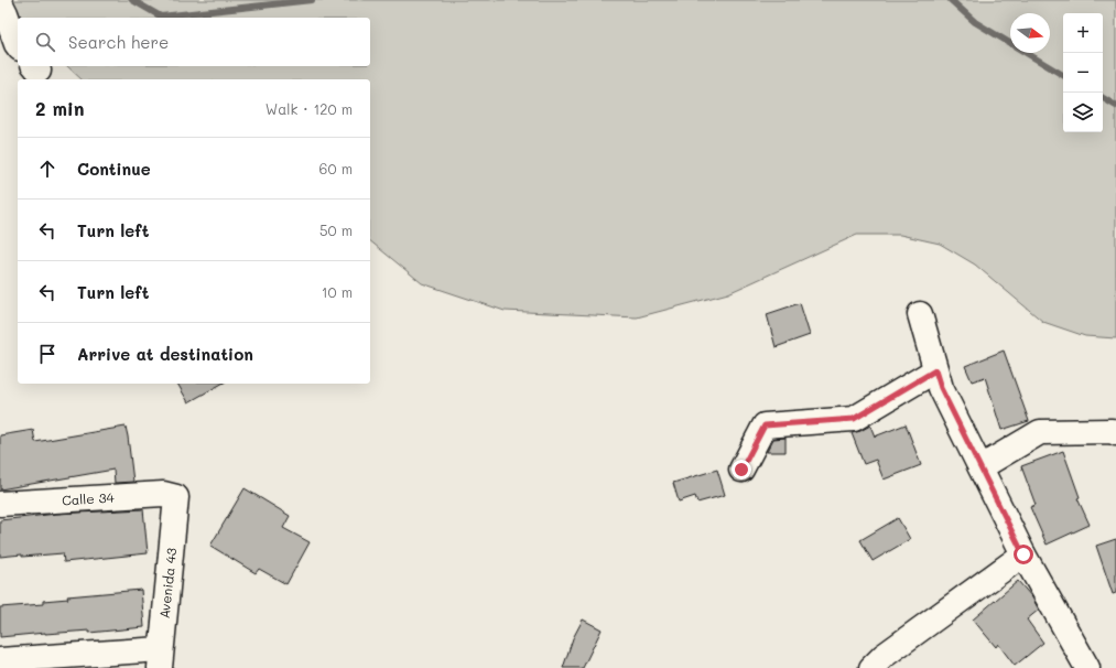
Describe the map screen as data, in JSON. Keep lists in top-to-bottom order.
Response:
{
  "streets": {
    "street": ["Calle 34", "Avenida 43"]
  },
  "crossings": [
    ["Calle 34", "Avenida 43"]
  ],
  "north": "right",
  "page": {
    "map_buttons": ["+", "−"],
    "search": "Search here",
    "heading": ["2 min", "Walk · 120 m"],
    "list": [
      ["Continue", "60 m"],
      ["Turn left", "50 m"],
      ["Turn left", "10 m"],
      "Arrive at destination"
    ]
  }
}
